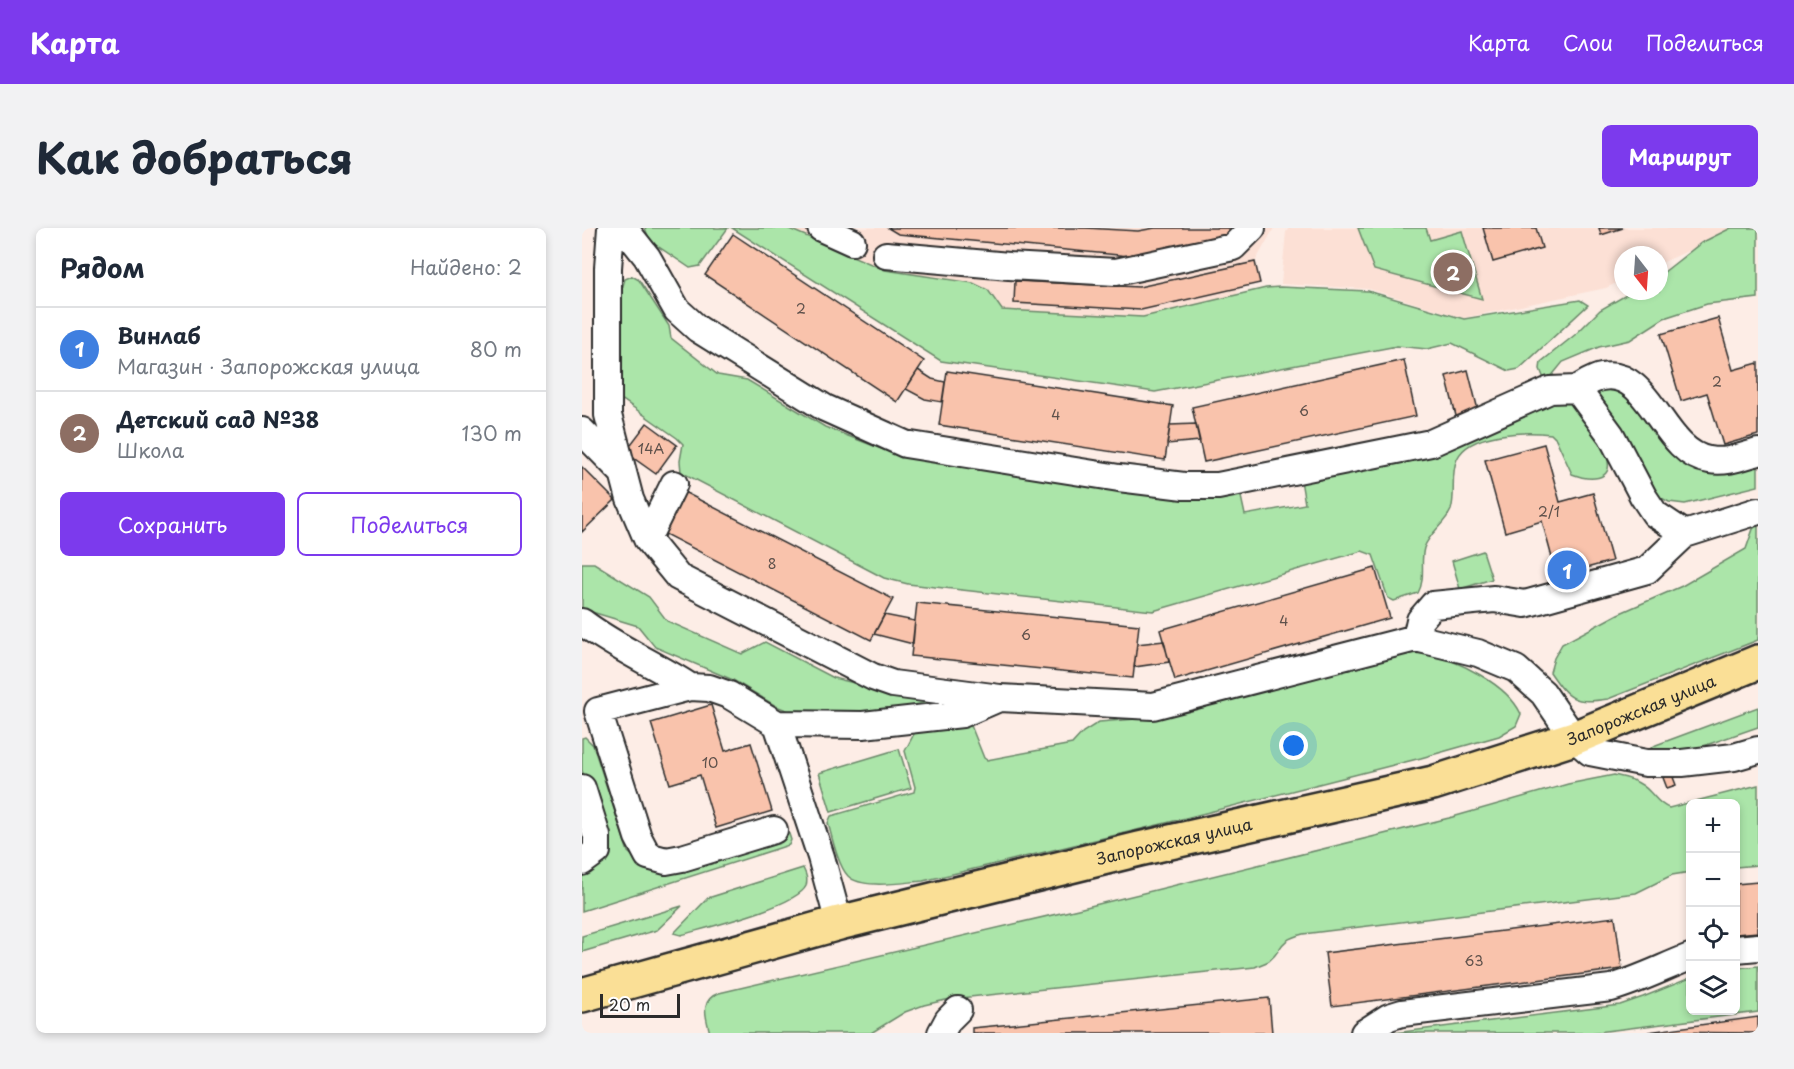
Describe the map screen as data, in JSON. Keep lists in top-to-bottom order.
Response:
{
  "streets": {
    "main road": ["Запорожская улица"]
  },
  "house_numbers": [
    "2",
    "2",
    "6",
    "4",
    "14А",
    "2/1",
    "8",
    "4",
    "6",
    "10",
    "63"
  ],
  "scale_bar": "20 m",
  "north": "bottom",
  "page": {
    "header": "Карта",
    "nav": ["Карта", "Слои", "Поделиться"],
    "title": "Как добраться",
    "buttons": [
      "Маршрут",
      ["Сохранить", "Поделиться"]
    ],
    "heading": ["Рядом", "Найдено: 2"],
    "pins": ["2", "1"],
    "list": [
      {
        "mark": "1",
        "name": "Винлаб",
        "note": "Магазин · Запорожская улица",
        "value": "80 m"
      },
      {
        "mark": "2",
        "name": "Детский сад №38",
        "note": "Школа",
        "value": "130 m"
      }
    ],
    "map_buttons": ["+", "−"],
    "scale": "20 m"
  }
}
